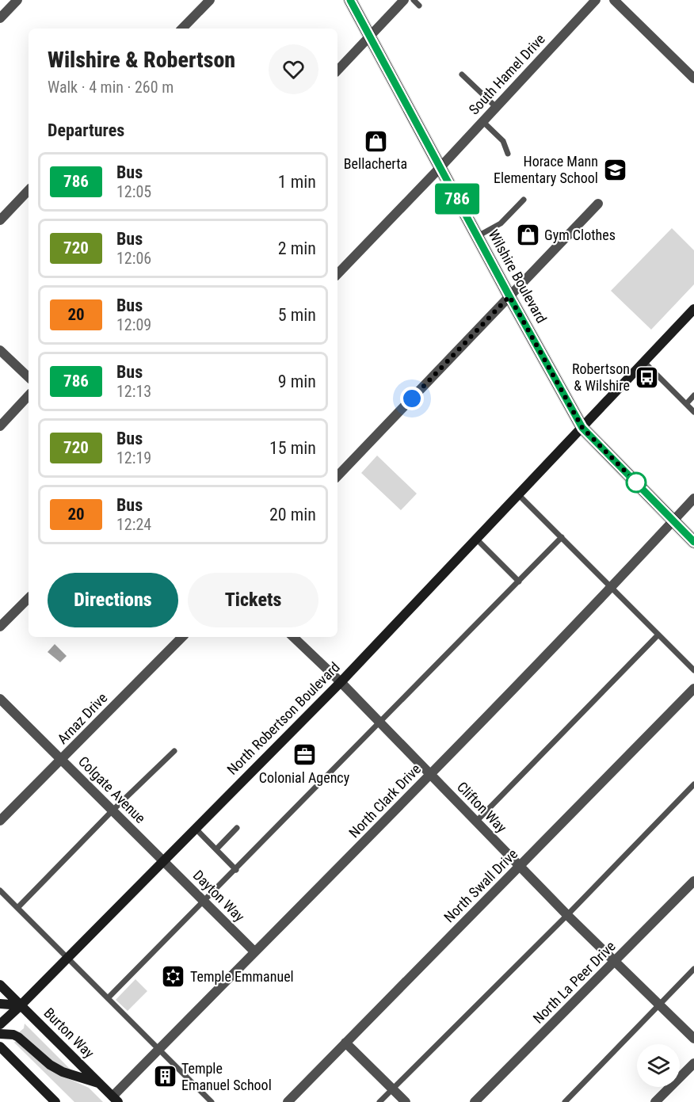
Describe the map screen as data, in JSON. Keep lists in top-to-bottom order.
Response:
{
  "streets": {
    "main road": ["Wilshire Boulevard", "North Robertson Boulevard", "Burton Way"],
    "street": [
      "South Hamel Drive",
      "Arnaz Drive",
      "Colgate Avenue",
      "North Clark Drive",
      "Clifton Way",
      "North Swall Drive",
      "Dayton Way",
      "North La Peer Drive"
    ]
  },
  "crossings": [
    ["South Hamel Drive", "Wilshire Boulevard"],
    ["Wilshire Boulevard", "North Robertson Boulevard"],
    ["Wilshire Boulevard", "North Clark Drive"],
    ["Arnaz Drive", "Colgate Avenue"],
    ["North Robertson Boulevard", "Colgate Avenue"],
    ["North Robertson Boulevard", "Clifton Way"],
    ["North Robertson Boulevard", "Dayton Way"],
    ["North Robertson Boulevard", "Burton Way"],
    ["Colgate Avenue", "Dayton Way"],
    ["North Clark Drive", "Clifton Way"],
    ["North Clark Drive", "Dayton Way"],
    ["North Clark Drive", "Burton Way"],
    ["Clifton Way", "North Swall Drive"],
    ["Clifton Way", "North La Peer Drive"]
  ],
  "places": {
    "shop": ["Bellacherta", "Gym Clothes"],
    "school or university": ["Horace Mann Elementary School"],
    "bus stop": ["Robertson & Wilshire"],
    "office": ["Colonial Agency"],
    "synagogue": ["Temple Emmanuel"],
    "building": ["Temple Emanuel School"]
  },
  "lines": ["bus line 786"],
  "page": {
    "on_map": "786",
    "heading": [
      ["Wilshire & Robertson", "Walk · 4 min · 260 m"],
      "Departures"
    ],
    "list": [
      {
        "mark": "786",
        "name": "Bus",
        "note": "12:05",
        "value": "1 min"
      },
      {
        "mark": "720",
        "name": "Bus",
        "note": "12:06",
        "value": "2 min"
      },
      {
        "mark": "20",
        "name": "Bus",
        "note": "12:09",
        "value": "5 min"
      },
      {
        "mark": "786",
        "name": "Bus",
        "note": "12:13",
        "value": "9 min"
      },
      {
        "mark": "720",
        "name": "Bus",
        "note": "12:19",
        "value": "15 min"
      },
      {
        "mark": "20",
        "name": "Bus",
        "note": "12:24",
        "value": "20 min"
      }
    ],
    "buttons": ["Directions", "Tickets"]
  }
}
